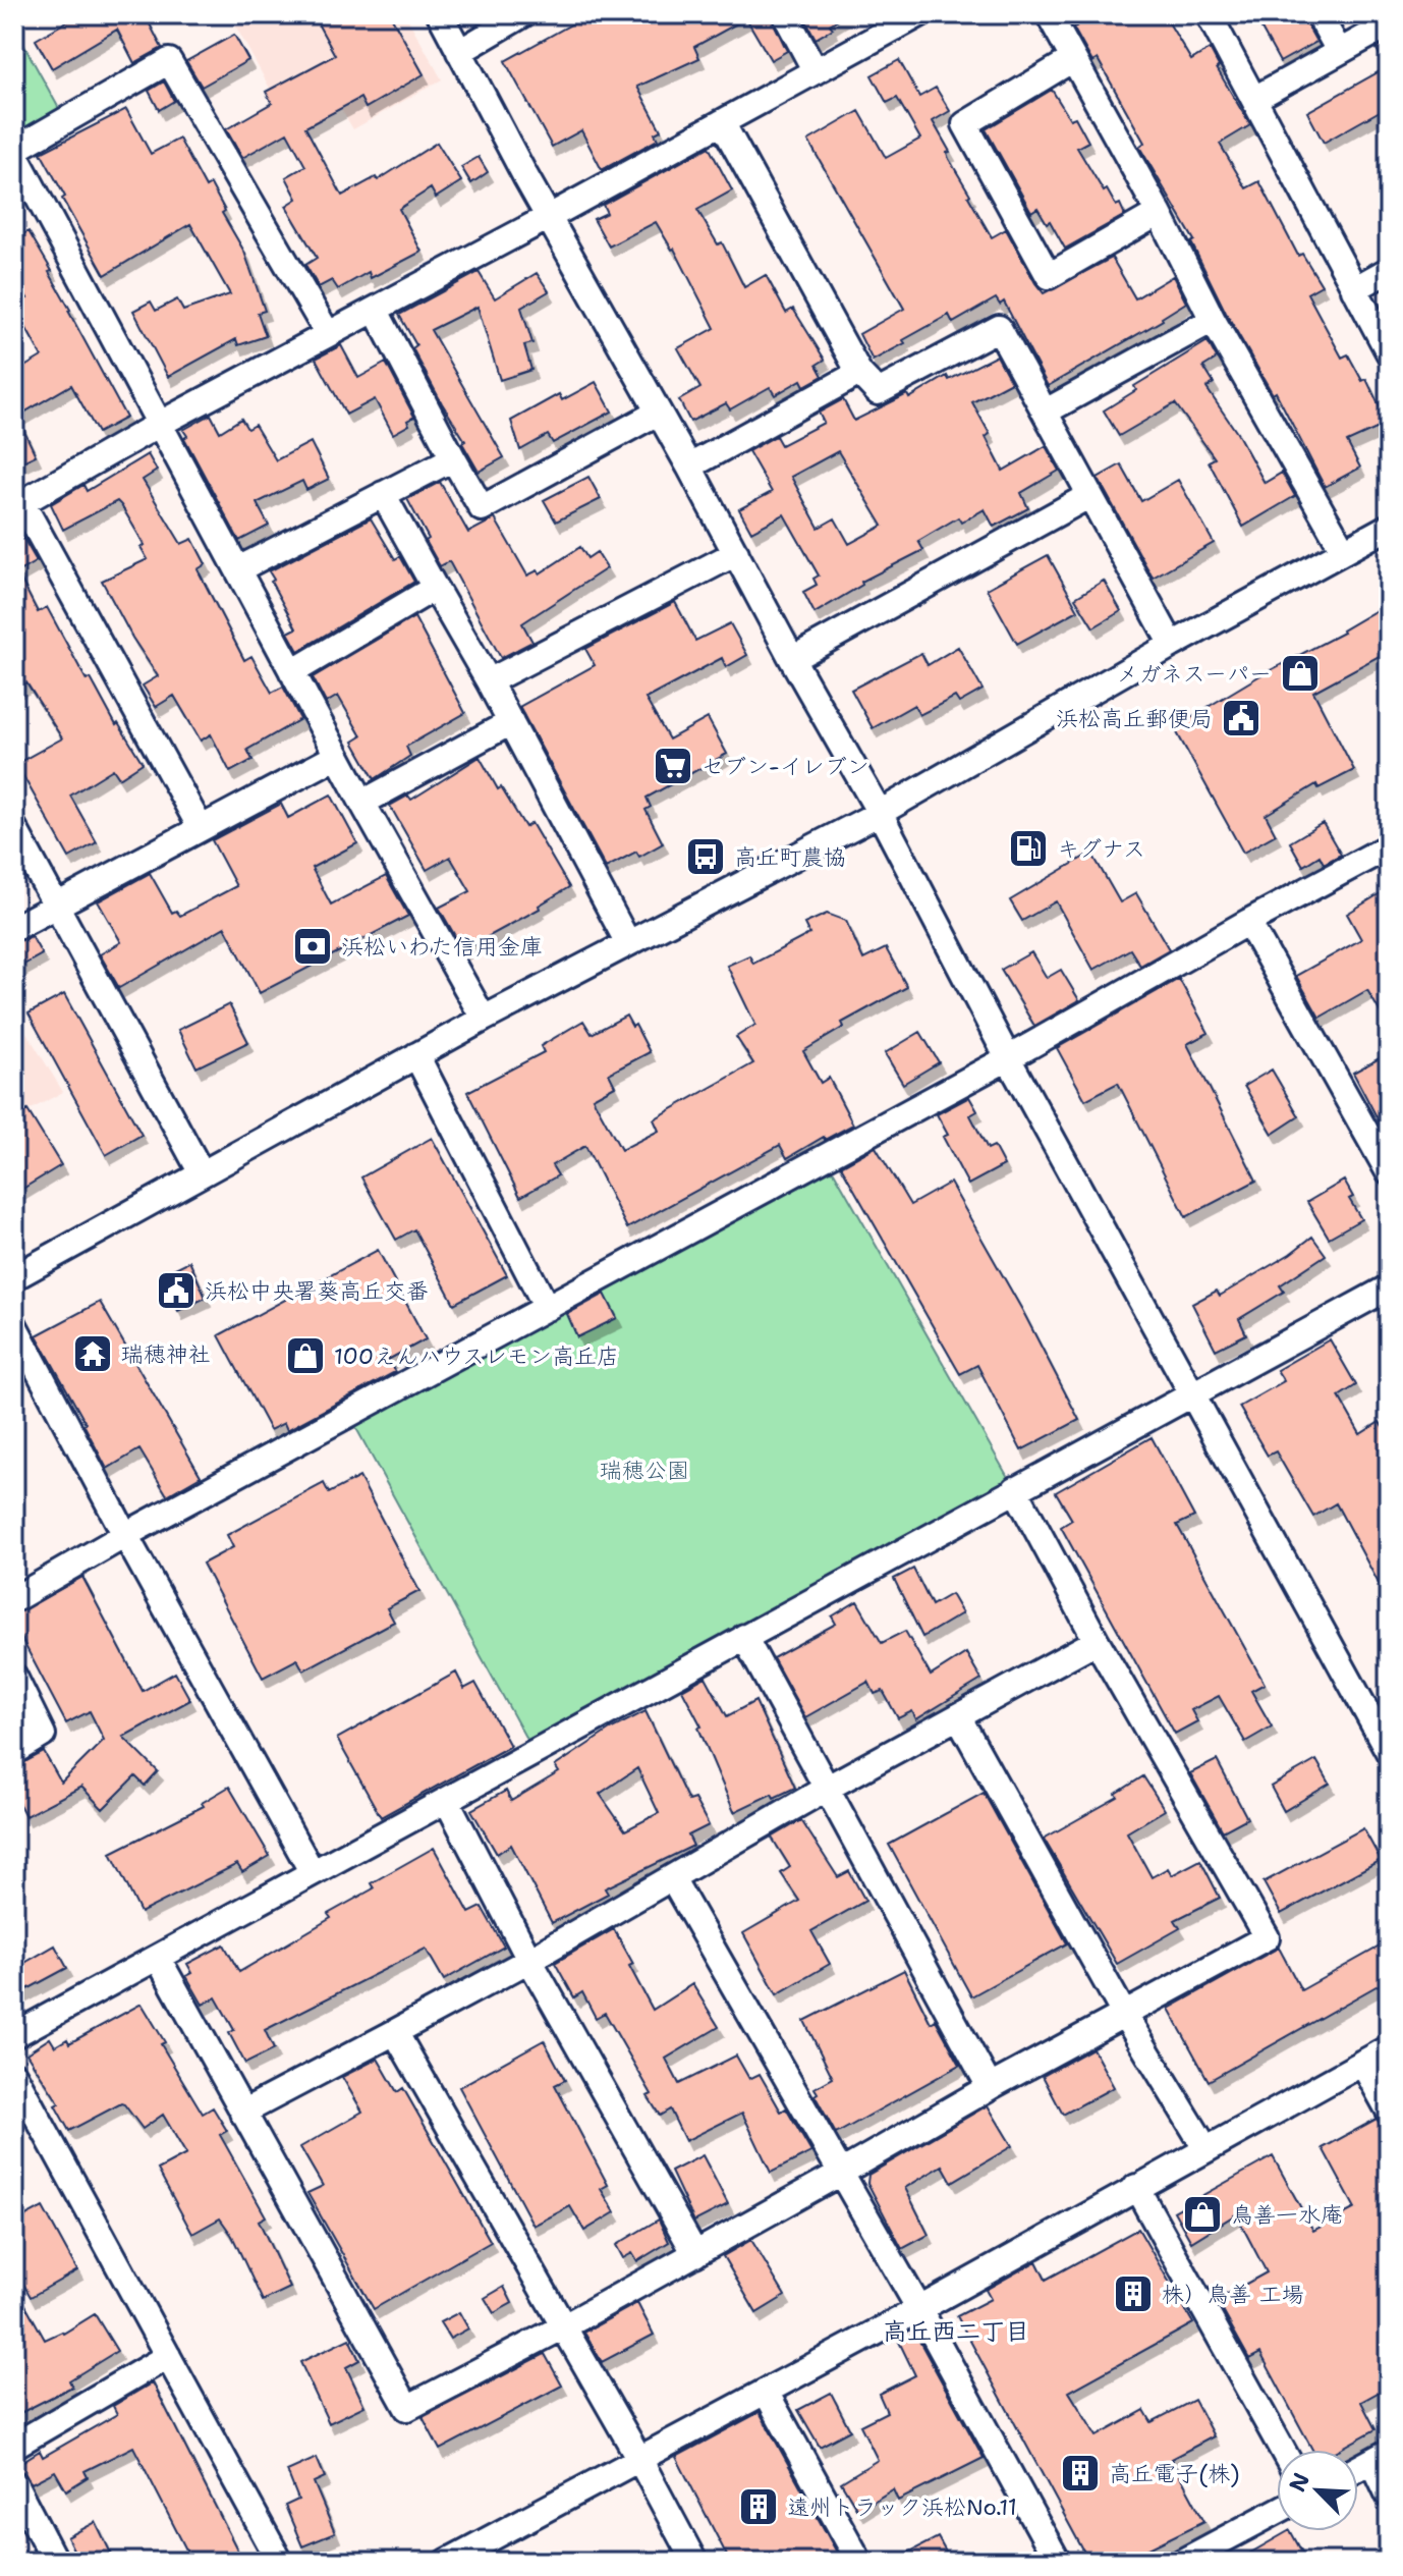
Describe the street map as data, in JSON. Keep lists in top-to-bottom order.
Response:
{
  "districts": ["高丘西二丁目"],
  "parks": ["瑞穂公園"],
  "places": {
    "shop": ["メガネスーパー", "100えんハウスレモン高丘店", "鳥善一水庵"],
    "public building": ["浜松高丘郵便局", "浜松中央署葵高丘交番"],
    "supermarket": ["セブン-イレブン"],
    "fuel station": ["キグナス"],
    "bus stop": ["高丘町農協"],
    "bank": ["浜松いわた信用金庫"],
    "temple": ["瑞穂神社"],
    "building": ["株）鳥善 工場", "高丘電子(株)", "遠州トラック浜松No.11"]
  },
  "north": "top left"
}
